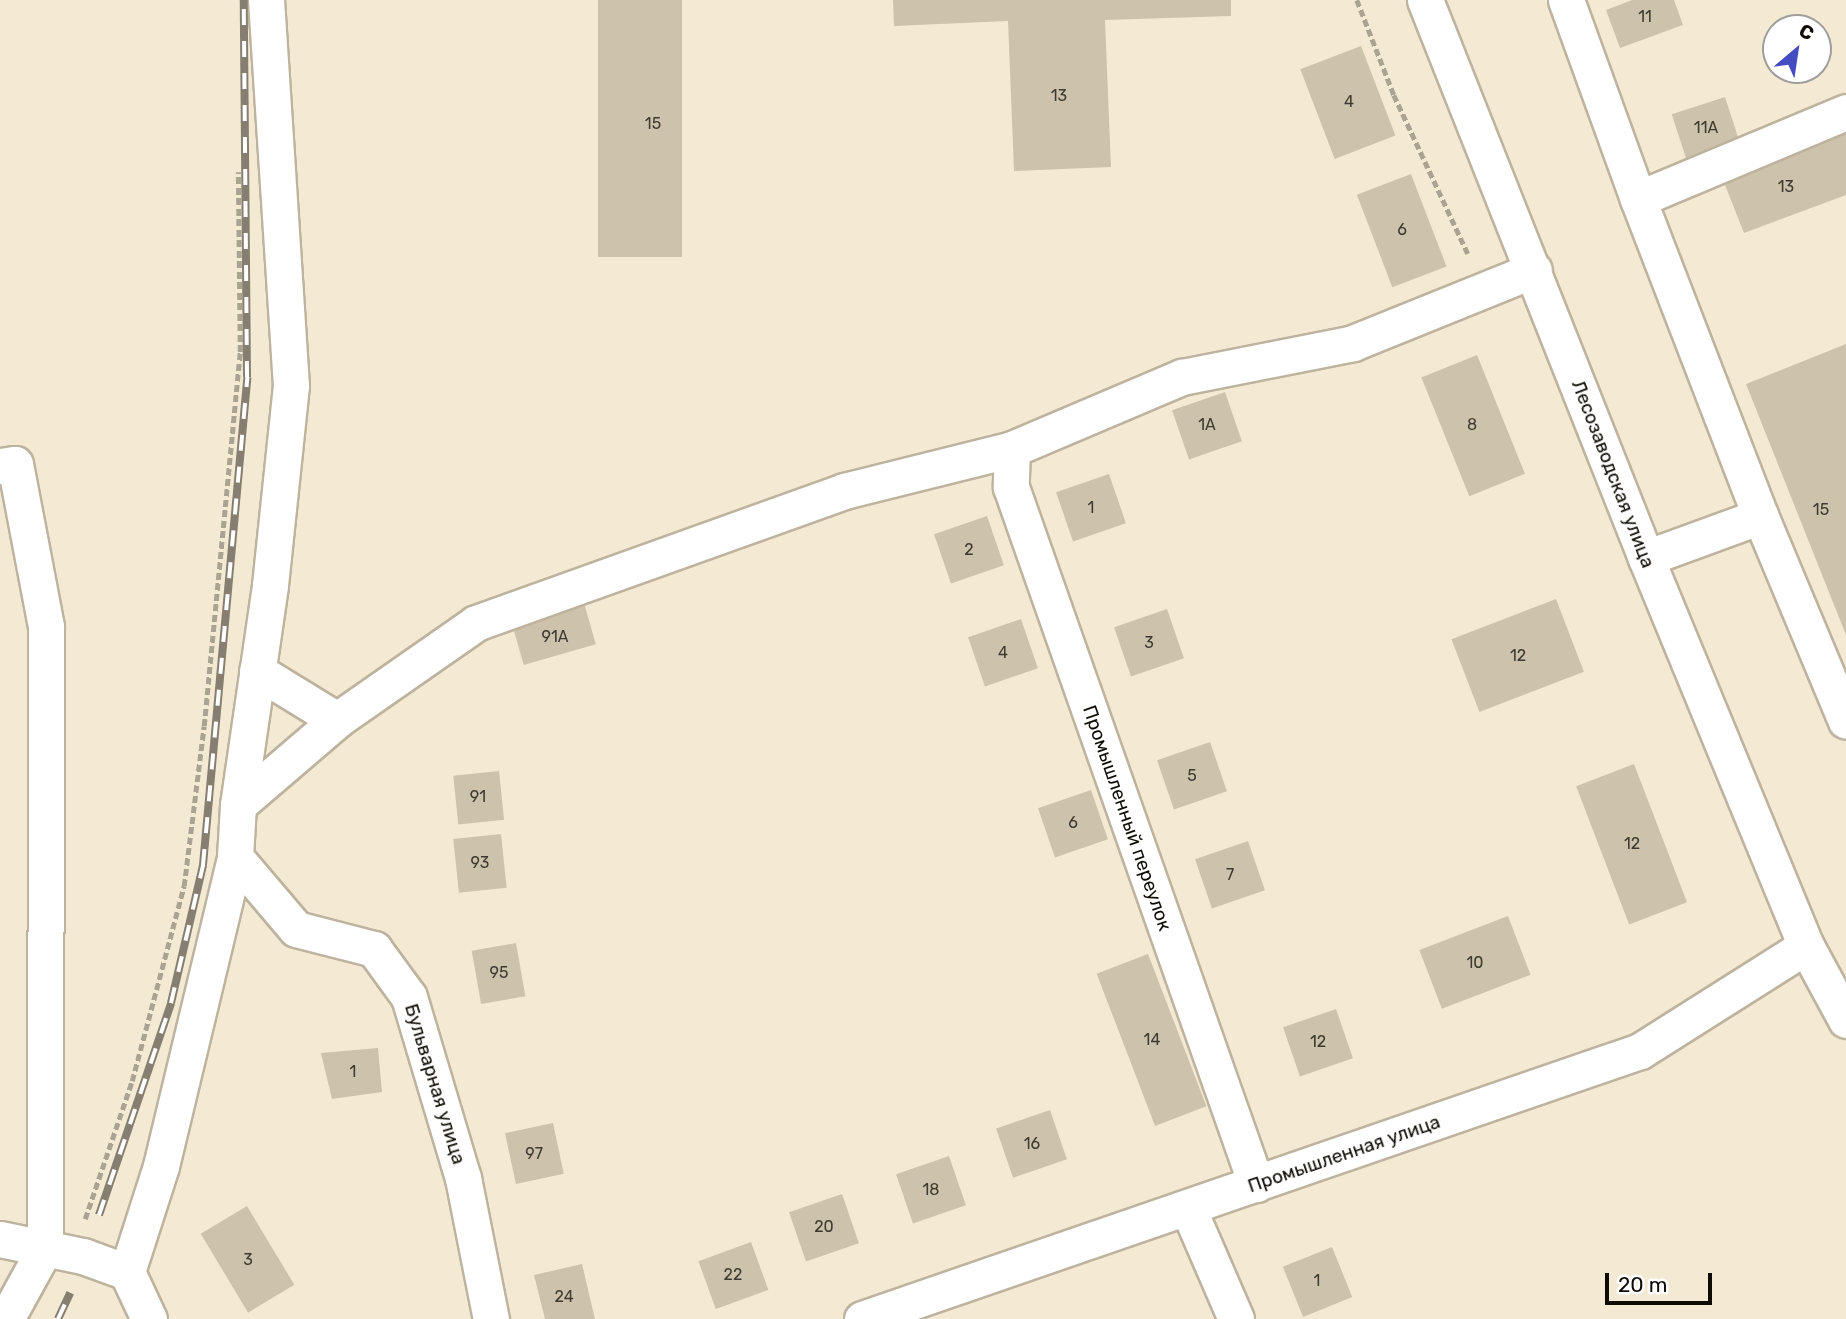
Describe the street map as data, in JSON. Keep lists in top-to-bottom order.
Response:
{
  "streets": {
    "street": [
      "Лесозаводская улица",
      "Промышленный переулок",
      "Бульварная улица",
      "Промышленная улица"
    ]
  },
  "crossings": [
    ["Лесозаводская улица", "Промышленная улица"],
    ["Промышленный переулок", "Промышленная улица"]
  ],
  "house_numbers": [
    "11",
    "13",
    "4",
    "15",
    "11А",
    "13",
    "6",
    "1А",
    "8",
    "1",
    "15",
    "2",
    "91А",
    "3",
    "4",
    "12",
    "5",
    "91",
    "6",
    "12",
    "93",
    "7",
    "10",
    "95",
    "14",
    "12",
    "1",
    "16",
    "97",
    "18",
    "20",
    "3",
    "22",
    "1",
    "24"
  ],
  "scale_bar": "20 m",
  "north": "top right"
}
